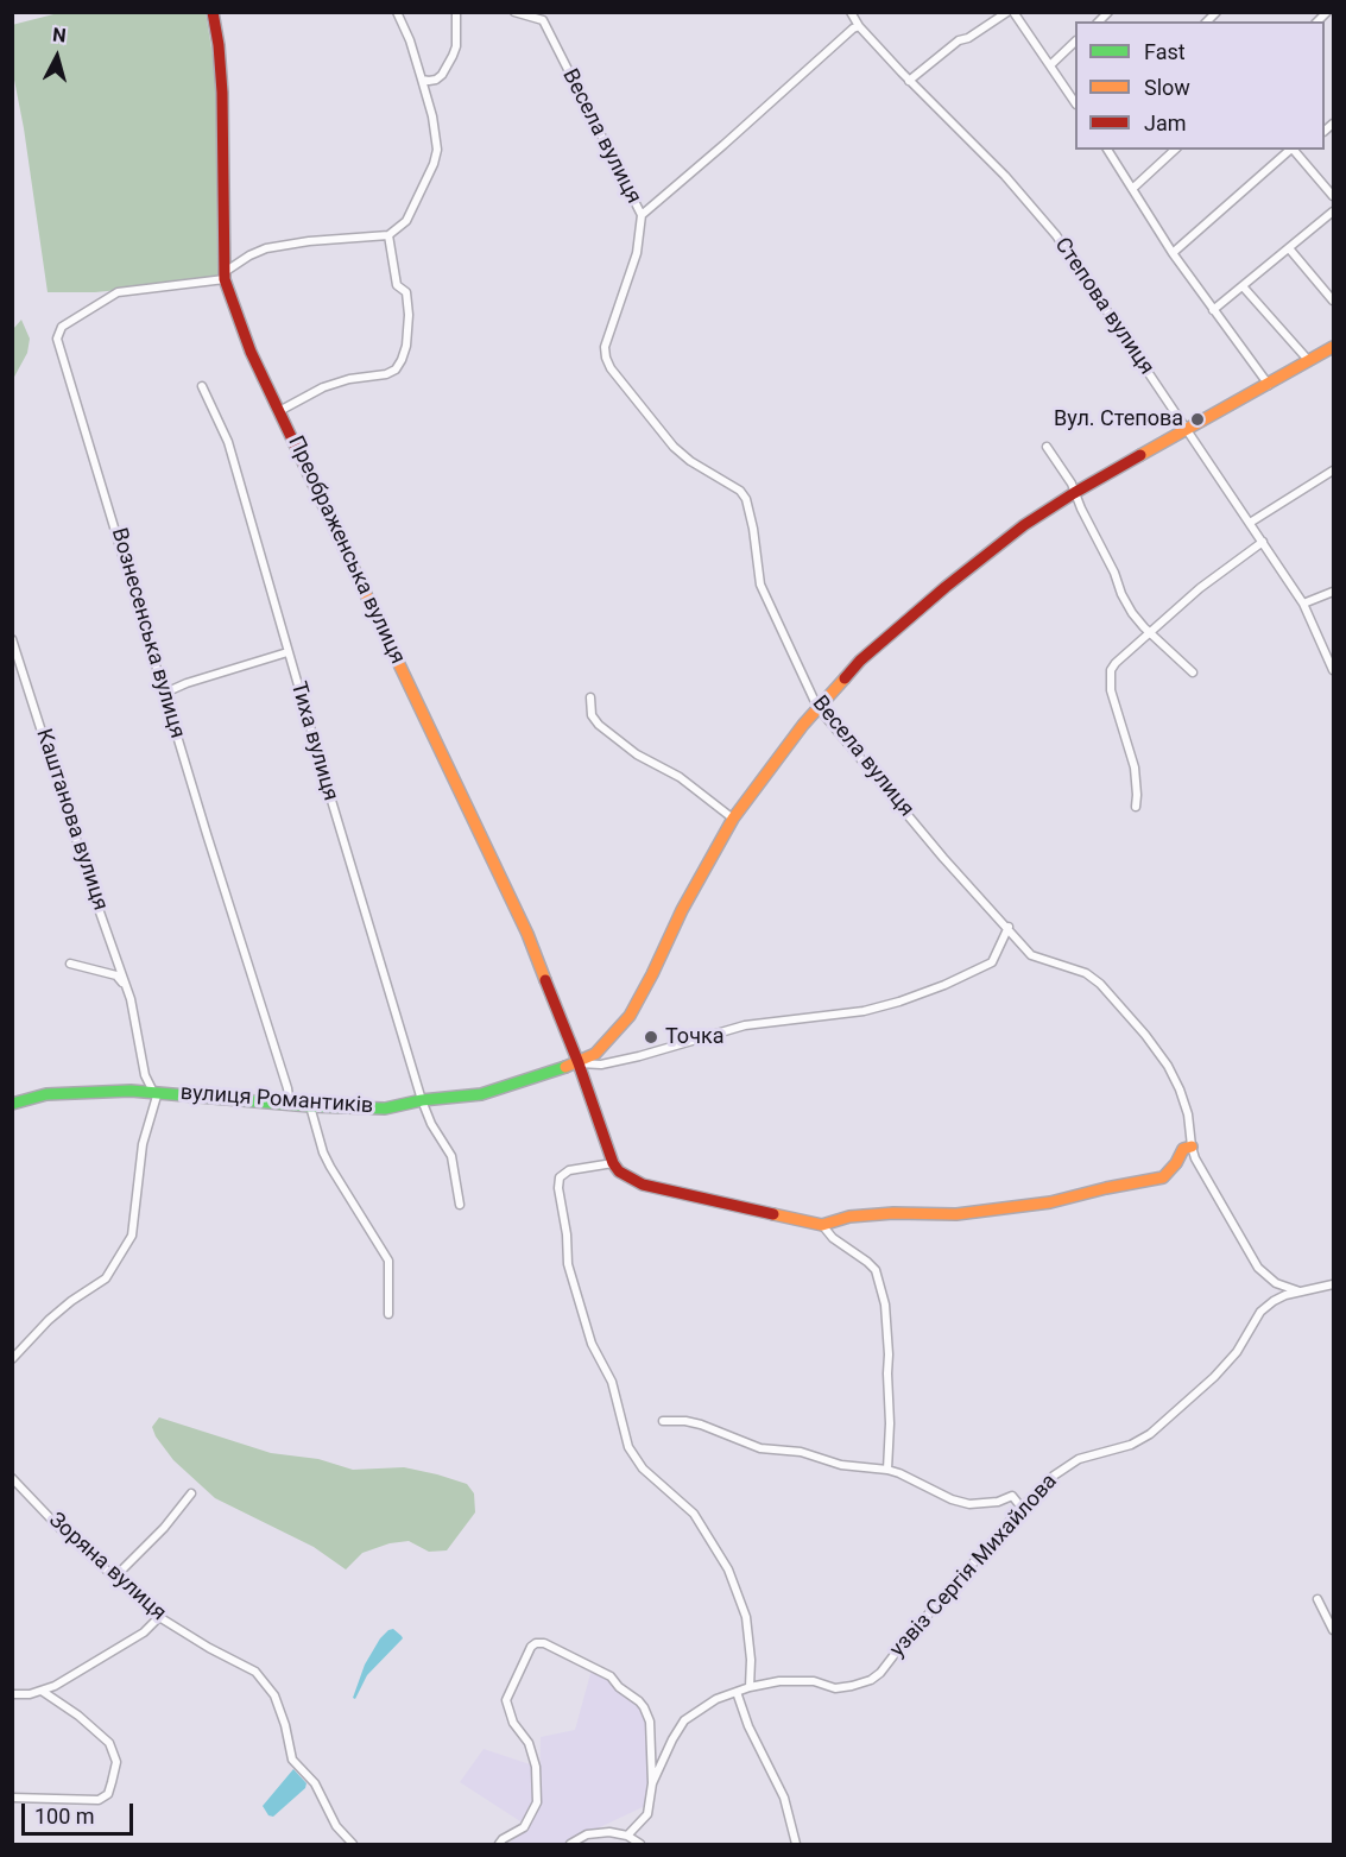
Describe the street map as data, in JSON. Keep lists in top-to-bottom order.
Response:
{
  "streets": {
    "street": [
      "Весела вулиця",
      "Степова вулиця",
      "Преображенська вулиця",
      "Вознесенська вулиця",
      "Тиха вулиця",
      "Каштанова вулиця",
      "вулиця Романтиків",
      "узвіз Сергія Михайлова",
      "Зоряна вулиця"
    ]
  },
  "crossings": [
    ["Весела вулиця", "узвіз Сергія Михайлова"],
    ["Преображенська вулиця", "Вознесенська вулиця"],
    ["Преображенська вулиця", "вулиця Романтиків"],
    ["Вознесенська вулиця", "вулиця Романтиків"],
    ["Тиха вулиця", "вулиця Романтиків"],
    ["Каштанова вулиця", "вулиця Романтиків"]
  ],
  "places": ["Вул. Степова", "Точка"],
  "legend": ["Fast", "Slow", "Jam"],
  "scale_bar": "100 m",
  "north": "top"
}
